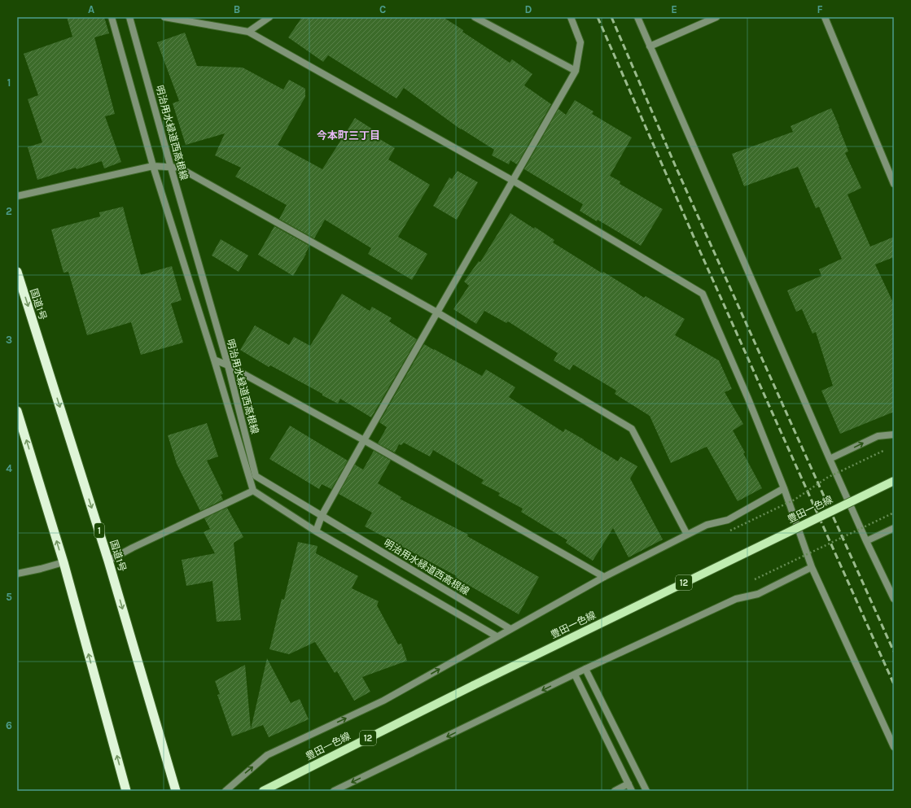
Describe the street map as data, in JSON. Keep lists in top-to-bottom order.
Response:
{
  "streets": {
    "highway": ["国道1号", "1"],
    "main road": ["豊田一色線", "12"],
    "street": ["明治用水緑道西高根線"]
  },
  "districts": ["今本町三丁目"],
  "grid": {
    "columns": [
      "A",
      "B",
      "C",
      "D",
      "E",
      "F"
    ],
    "rows": [
      "1",
      "2",
      "3",
      "4",
      "5",
      "6"
    ]
  }
}
